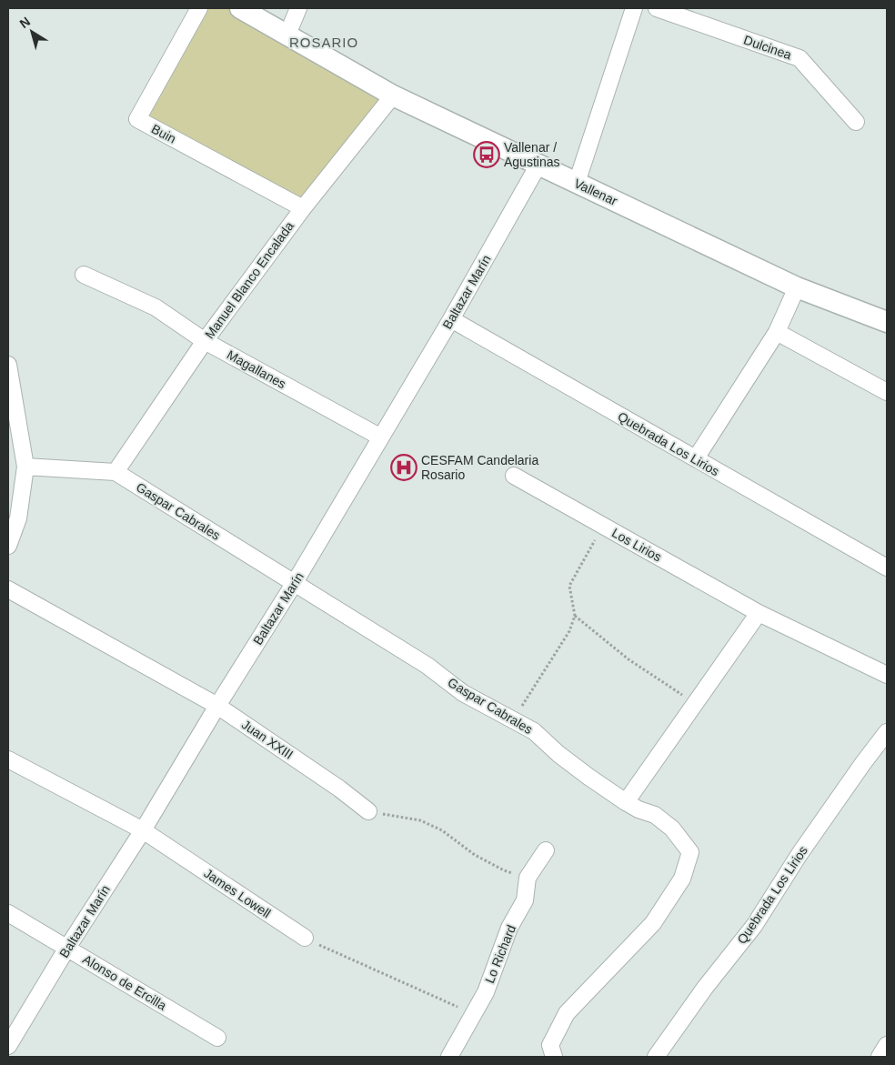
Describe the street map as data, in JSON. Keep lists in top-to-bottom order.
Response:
{
  "streets": {
    "street": [
      "Dulcinea",
      "Buin",
      "Vallenar",
      "Manuel Blanco Encalada",
      "Baltazar Marín",
      "Magallanes",
      "Quebrada Los Lirios",
      "Gaspar Cabrales",
      "Los Lirios",
      "Juan XXIII",
      "James Lowell",
      "Lo Richard",
      "Alonso de Ercilla"
    ]
  },
  "crossings": [
    ["Buin", "Manuel Blanco Encalada"],
    ["Vallenar", "Manuel Blanco Encalada"],
    ["Vallenar", "Baltazar Marín"],
    ["Manuel Blanco Encalada", "Magallanes"],
    ["Manuel Blanco Encalada", "Gaspar Cabrales"],
    ["Baltazar Marín", "Magallanes"],
    ["Baltazar Marín", "Quebrada Los Lirios"],
    ["Baltazar Marín", "Gaspar Cabrales"],
    ["Baltazar Marín", "Juan XXIII"],
    ["Baltazar Marín", "James Lowell"],
    ["Baltazar Marín", "Alonso de Ercilla"]
  ],
  "districts": ["ROSARIO"],
  "places": {
    "bus stop": ["Vallenar / Agustinas"],
    "hospital": ["CESFAM Candelaria Rosario"]
  },
  "north": "top left"
}
